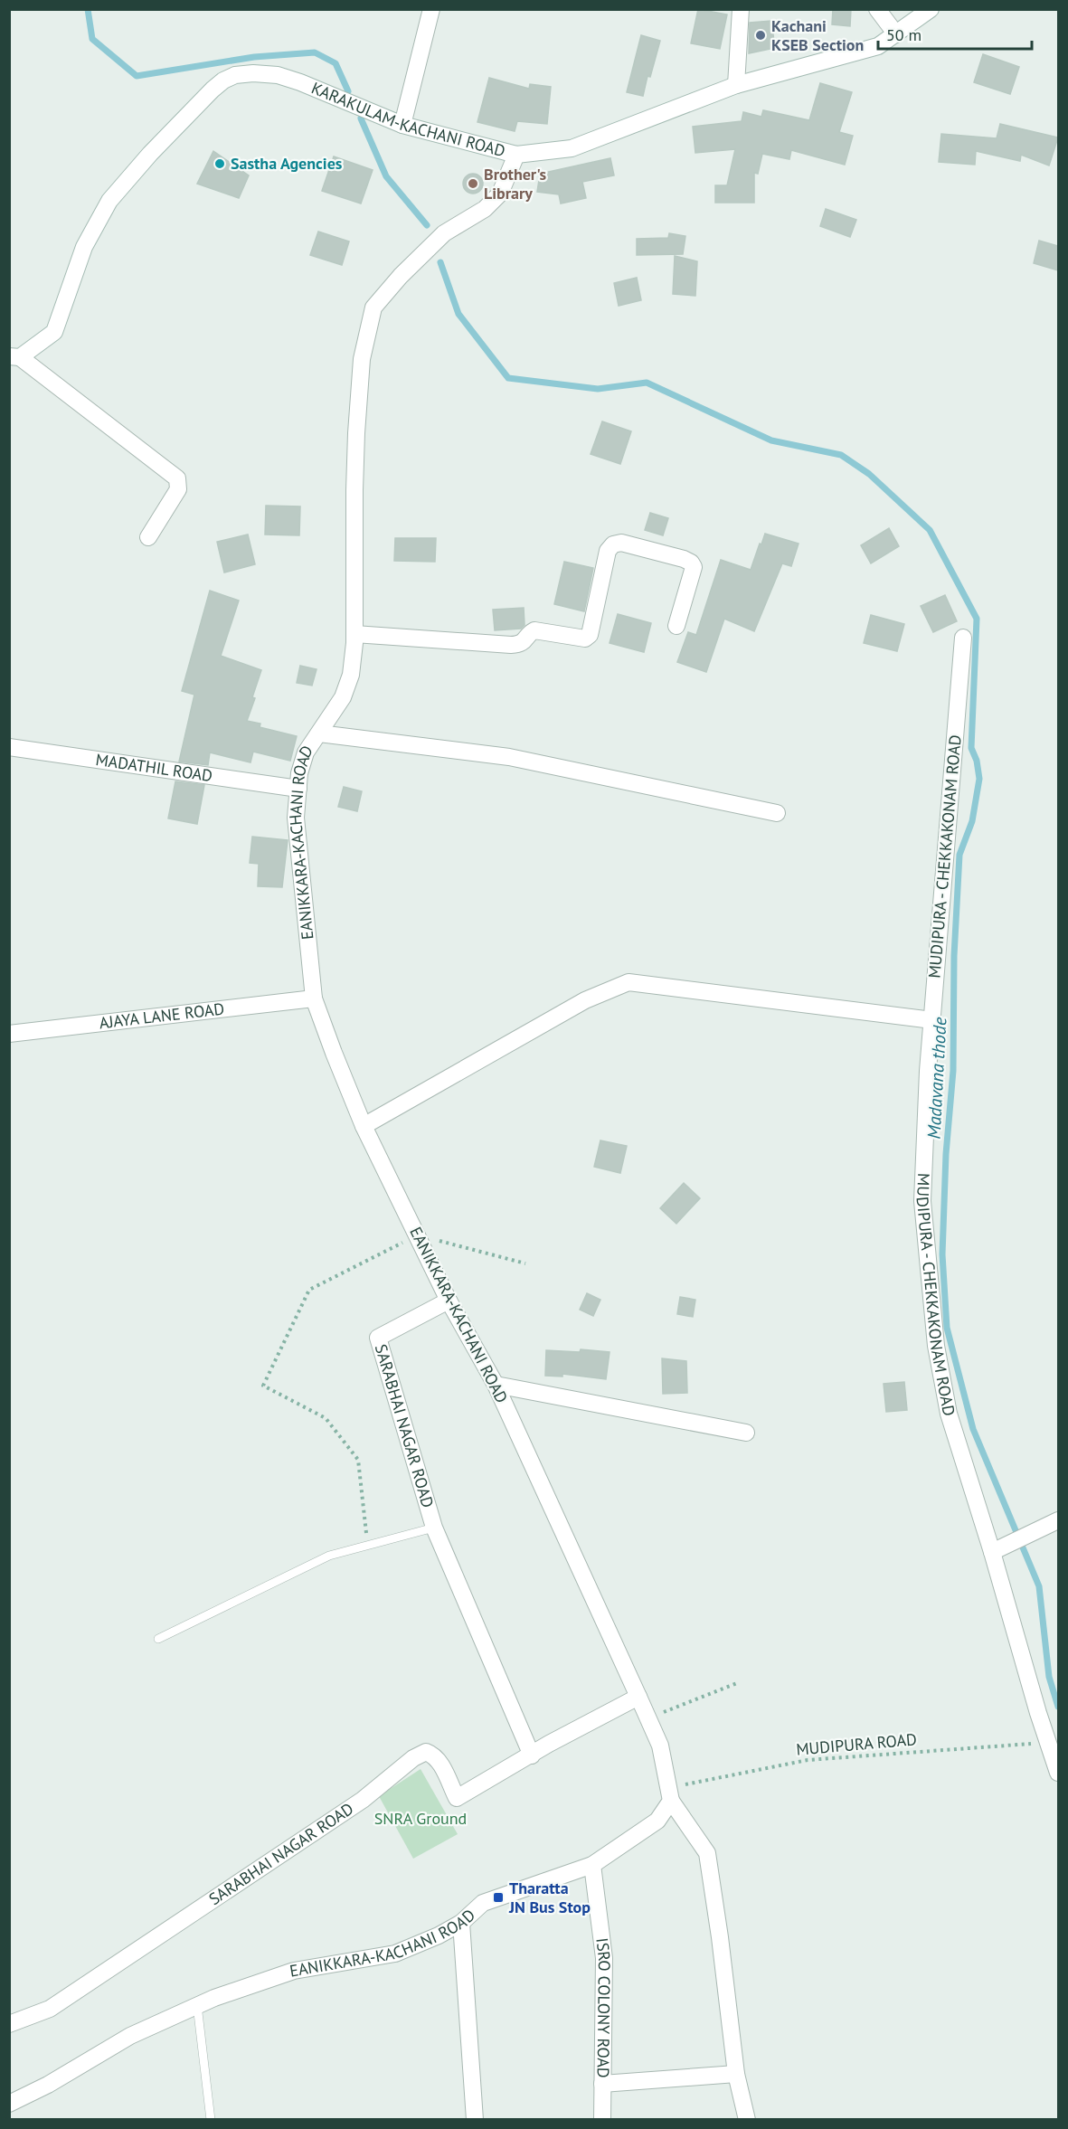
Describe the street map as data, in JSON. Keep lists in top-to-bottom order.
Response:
{
  "streets": {
    "street": [
      "KARAKULAM-KACHANI ROAD",
      "MADATHIL ROAD",
      "EANIKKARA-KACHANI ROAD",
      "MUDIPURA - CHEKKAKONAM ROAD",
      "AJAYA LANE ROAD",
      "SARABHAI NAGAR ROAD",
      "ISRO COLONY ROAD"
    ],
    "path": ["MUDIPURA ROAD"]
  },
  "crossings": [
    ["KARAKULAM-KACHANI ROAD", "EANIKKARA-KACHANI ROAD"],
    ["MADATHIL ROAD", "EANIKKARA-KACHANI ROAD"],
    ["EANIKKARA-KACHANI ROAD", "AJAYA LANE ROAD"],
    ["EANIKKARA-KACHANI ROAD", "SARABHAI NAGAR ROAD"],
    ["EANIKKARA-KACHANI ROAD", "MUDIPURA ROAD"],
    ["EANIKKARA-KACHANI ROAD", "ISRO COLONY ROAD"],
    ["MUDIPURA - CHEKKAKONAM ROAD", "MUDIPURA ROAD"]
  ],
  "water": ["Madavana thode"],
  "parks": ["SNRA Ground"],
  "places": {
    "other": ["Kachani KSEB Section", "Sastha Agencies", "Brother's Library"],
    "transit": ["Tharatta JN Bus Stop"]
  },
  "scale_bar": "50 m"
}
